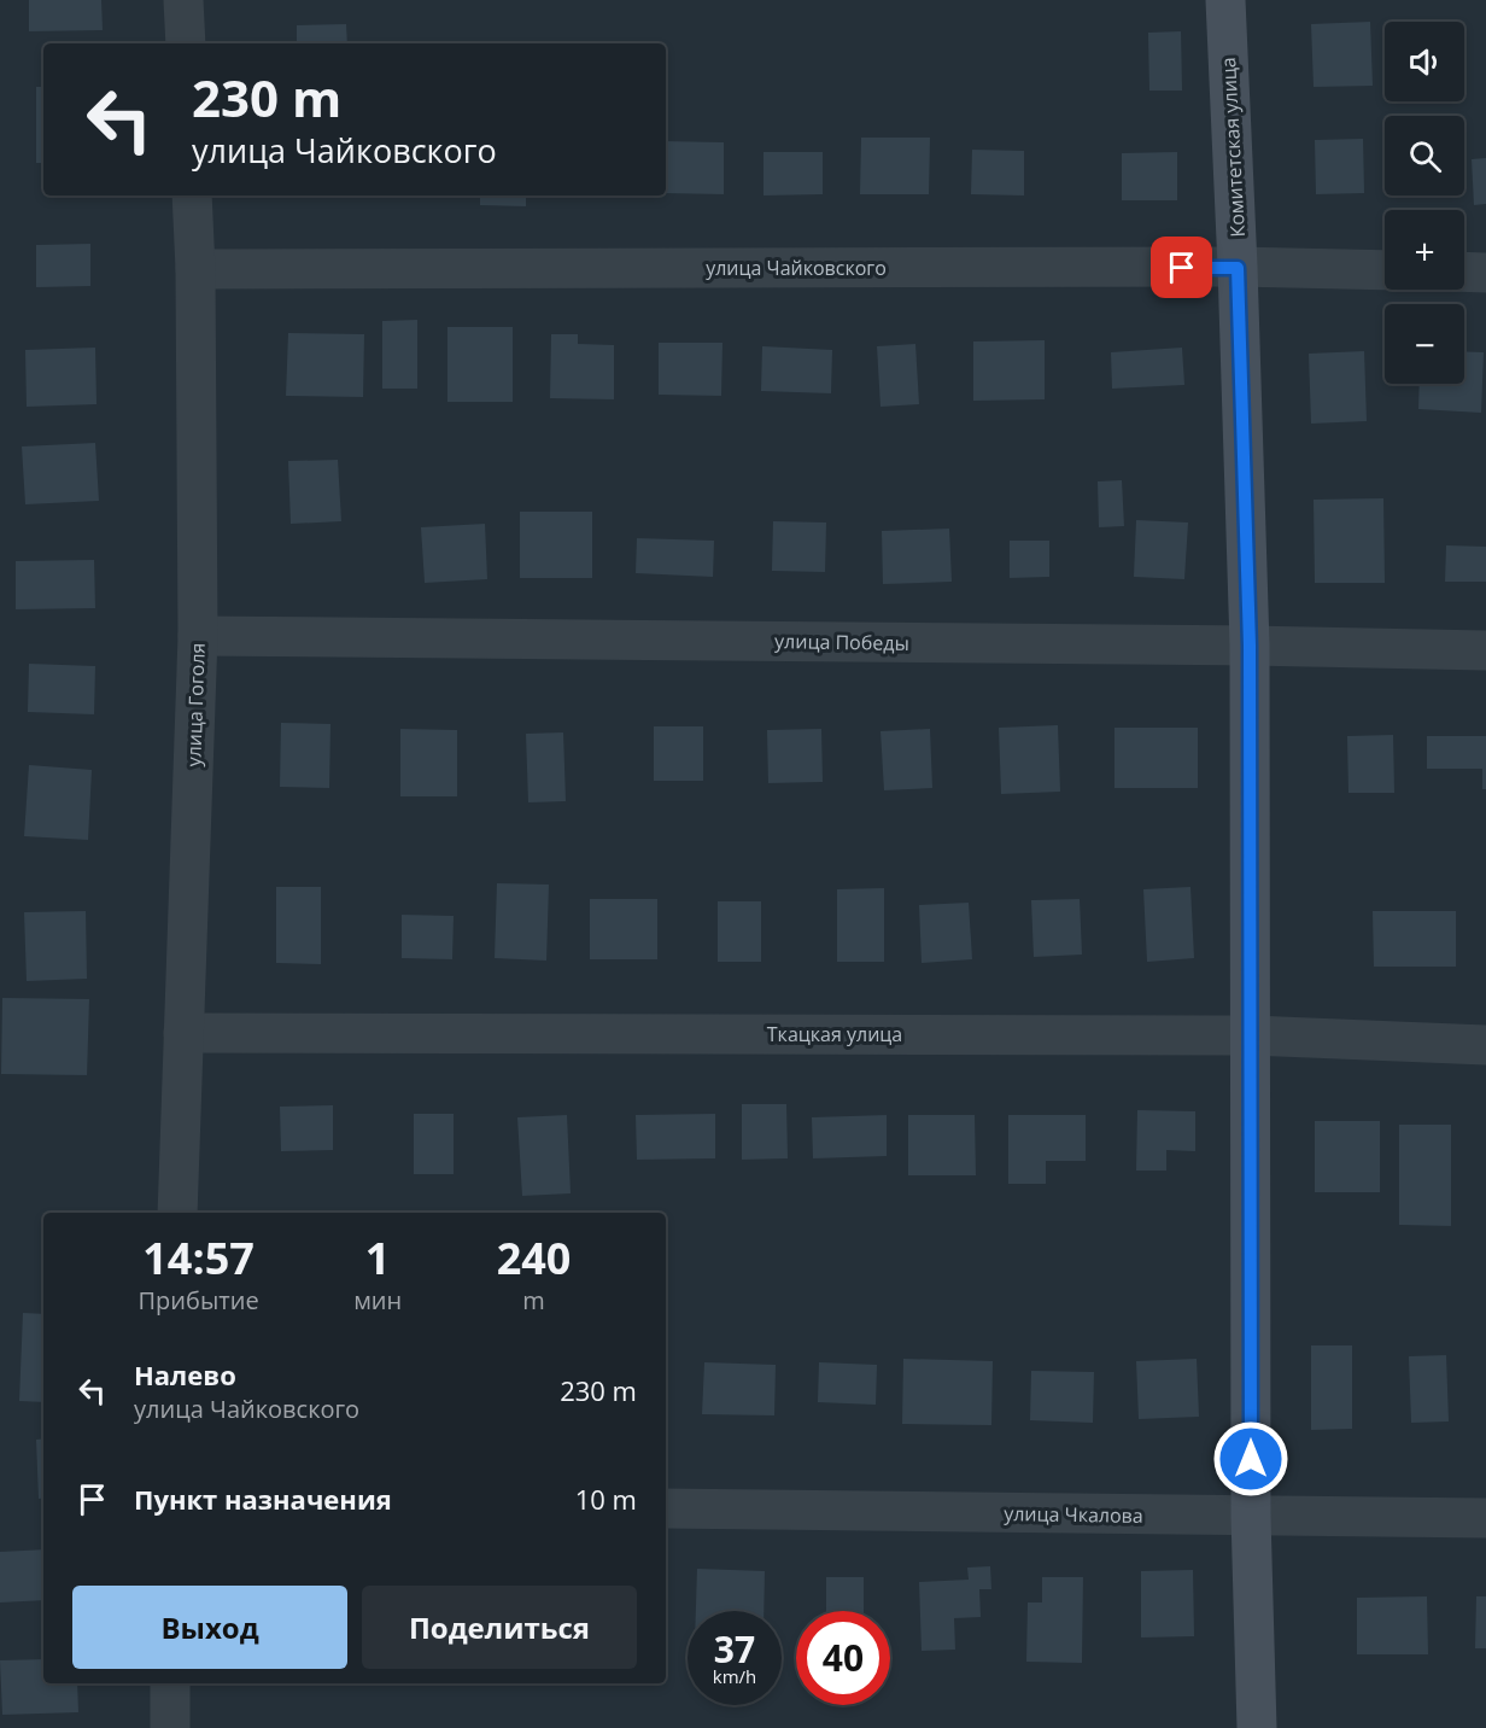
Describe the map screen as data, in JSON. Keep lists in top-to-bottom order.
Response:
{
  "streets": {
    "street": [
      "Комитетская улица",
      "улица Чайковского",
      "улица Победы",
      "улица Гоголя",
      "Ткацкая улица",
      "улица Чкалова"
    ]
  },
  "crossings": [
    ["Комитетская улица", "улица Чайковского"],
    ["Комитетская улица", "улица Победы"],
    ["Комитетская улица", "Ткацкая улица"],
    ["Комитетская улица", "улица Чкалова"],
    ["улица Чайковского", "улица Гоголя"],
    ["улица Победы", "улица Гоголя"],
    ["улица Гоголя", "Ткацкая улица"]
  ],
  "page": {
    "map_buttons": ["+", "−"],
    "turn": ["230 m", "улица Чайковского"],
    "eta": [
      "14:57",
      "Прибытие",
      "1",
      "мин",
      "240",
      "m"
    ],
    "list": [
      {
        "name": "Налево",
        "note": "улица Чайковского",
        "value": "230 m"
      },
      {
        "name": "Пункт назначения",
        "value": "10 m"
      }
    ],
    "buttons": ["Выход", "Поделиться"],
    "speed": "37 km/h",
    "limit": "40"
  }
}
